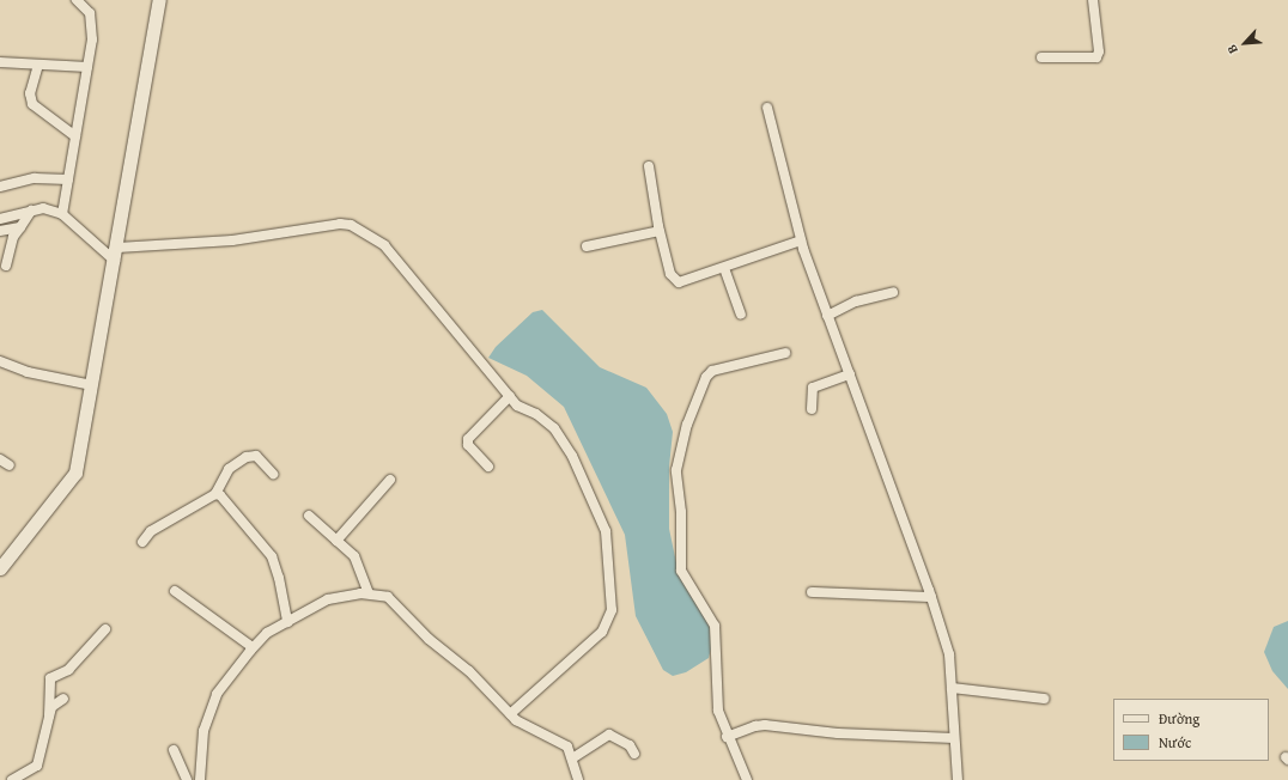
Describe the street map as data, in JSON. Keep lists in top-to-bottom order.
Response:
{
  "legend": ["Đường", "Nước"],
  "north": "bottom left"
}
